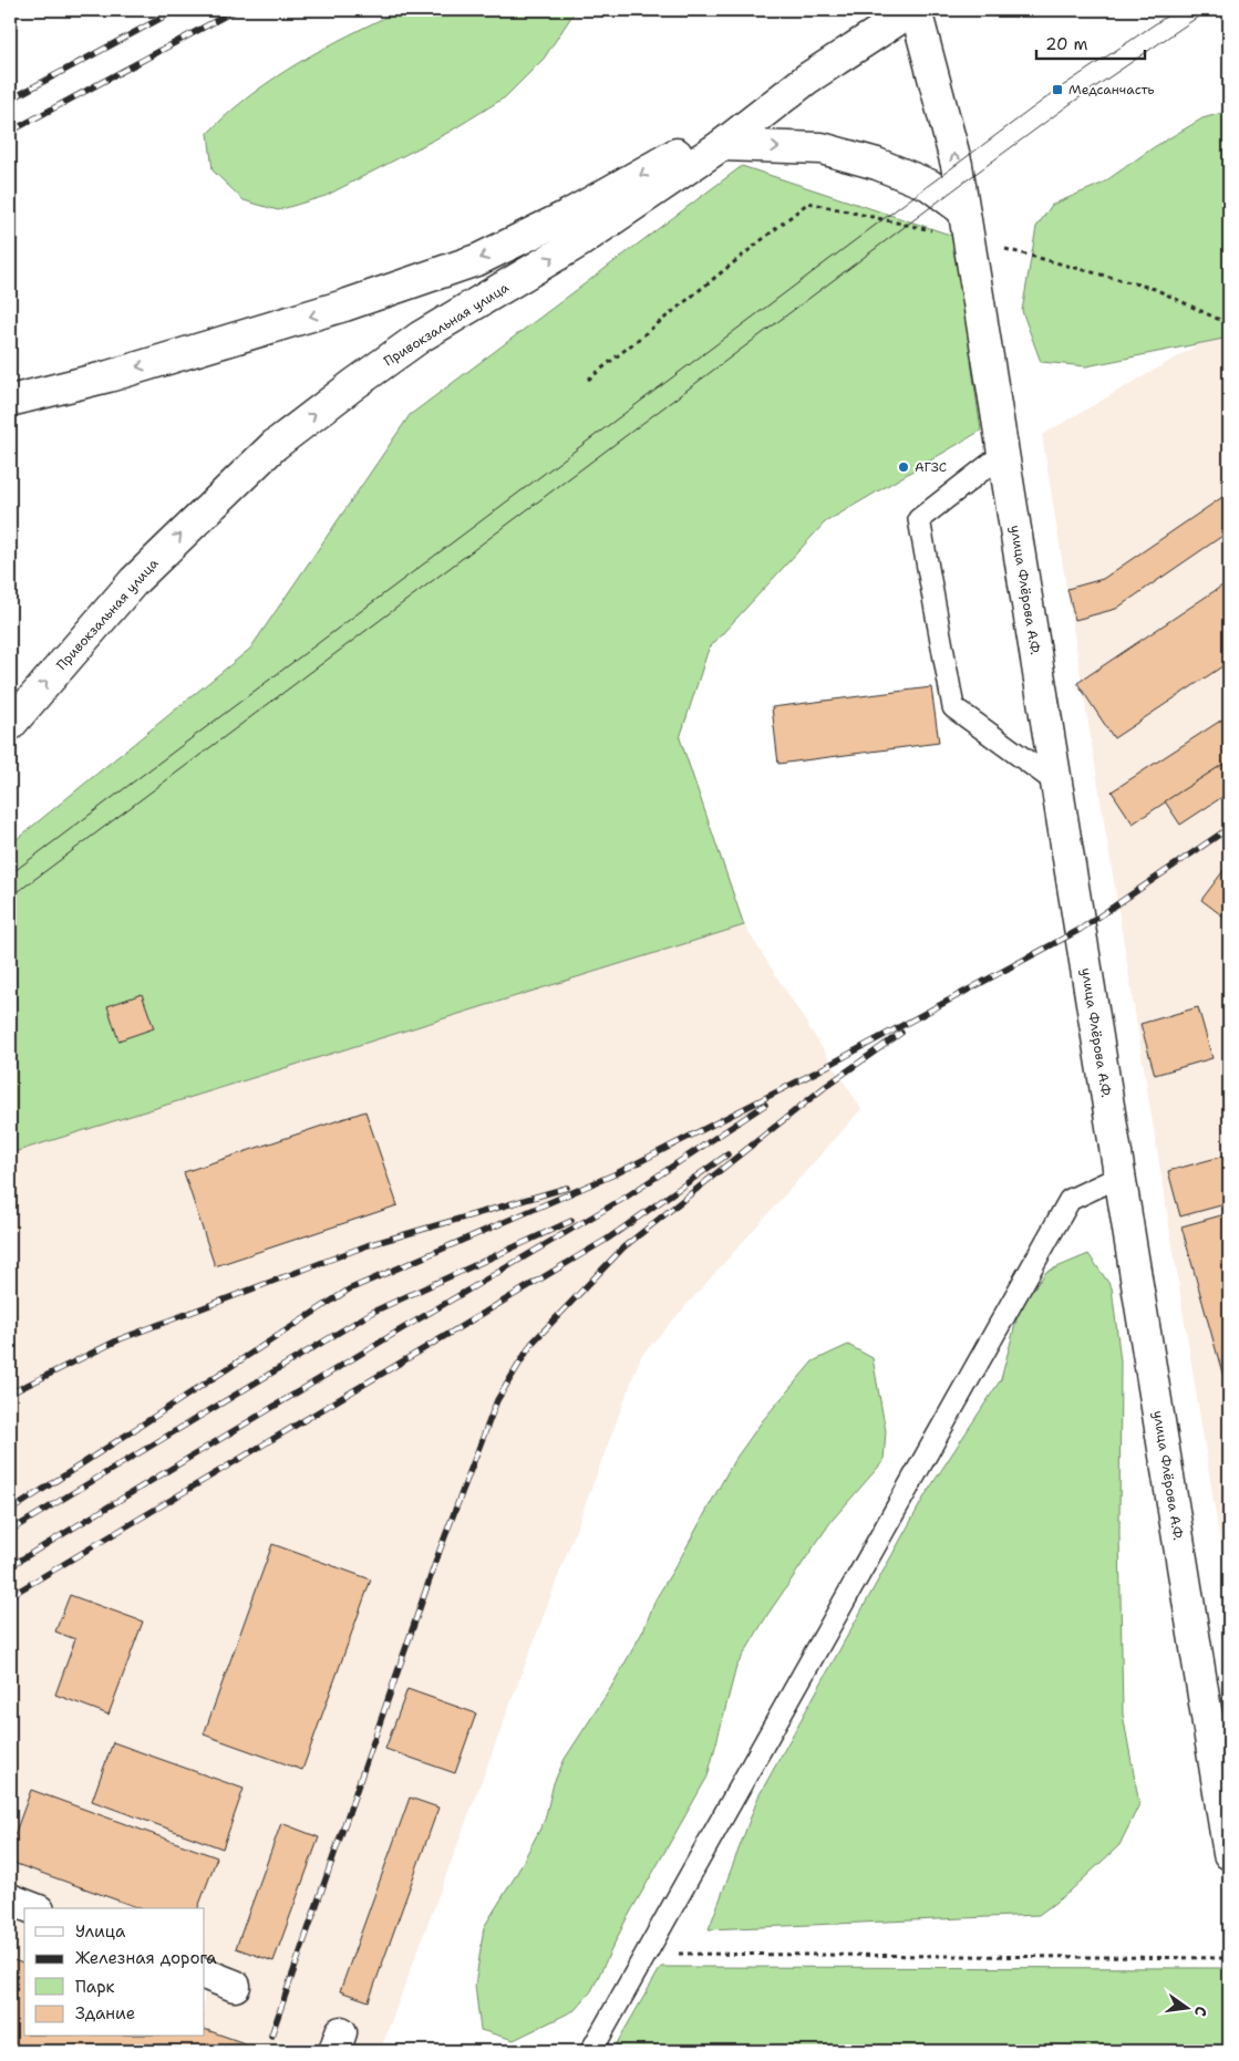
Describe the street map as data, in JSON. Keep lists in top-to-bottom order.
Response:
{
  "streets": {
    "street": ["Привокзальная улица", "улица Флёрова А.Ф."]
  },
  "crossings": [
    ["Привокзальная улица", "улица Флёрова А.Ф."]
  ],
  "places": {
    "transit": ["Медсанчасть"],
    "other": ["АГЗС"]
  },
  "legend": [
    "Улица",
    "Железная дорога",
    "Парк",
    "Здание"
  ],
  "scale_bar": "20 m",
  "north": "right"
}
